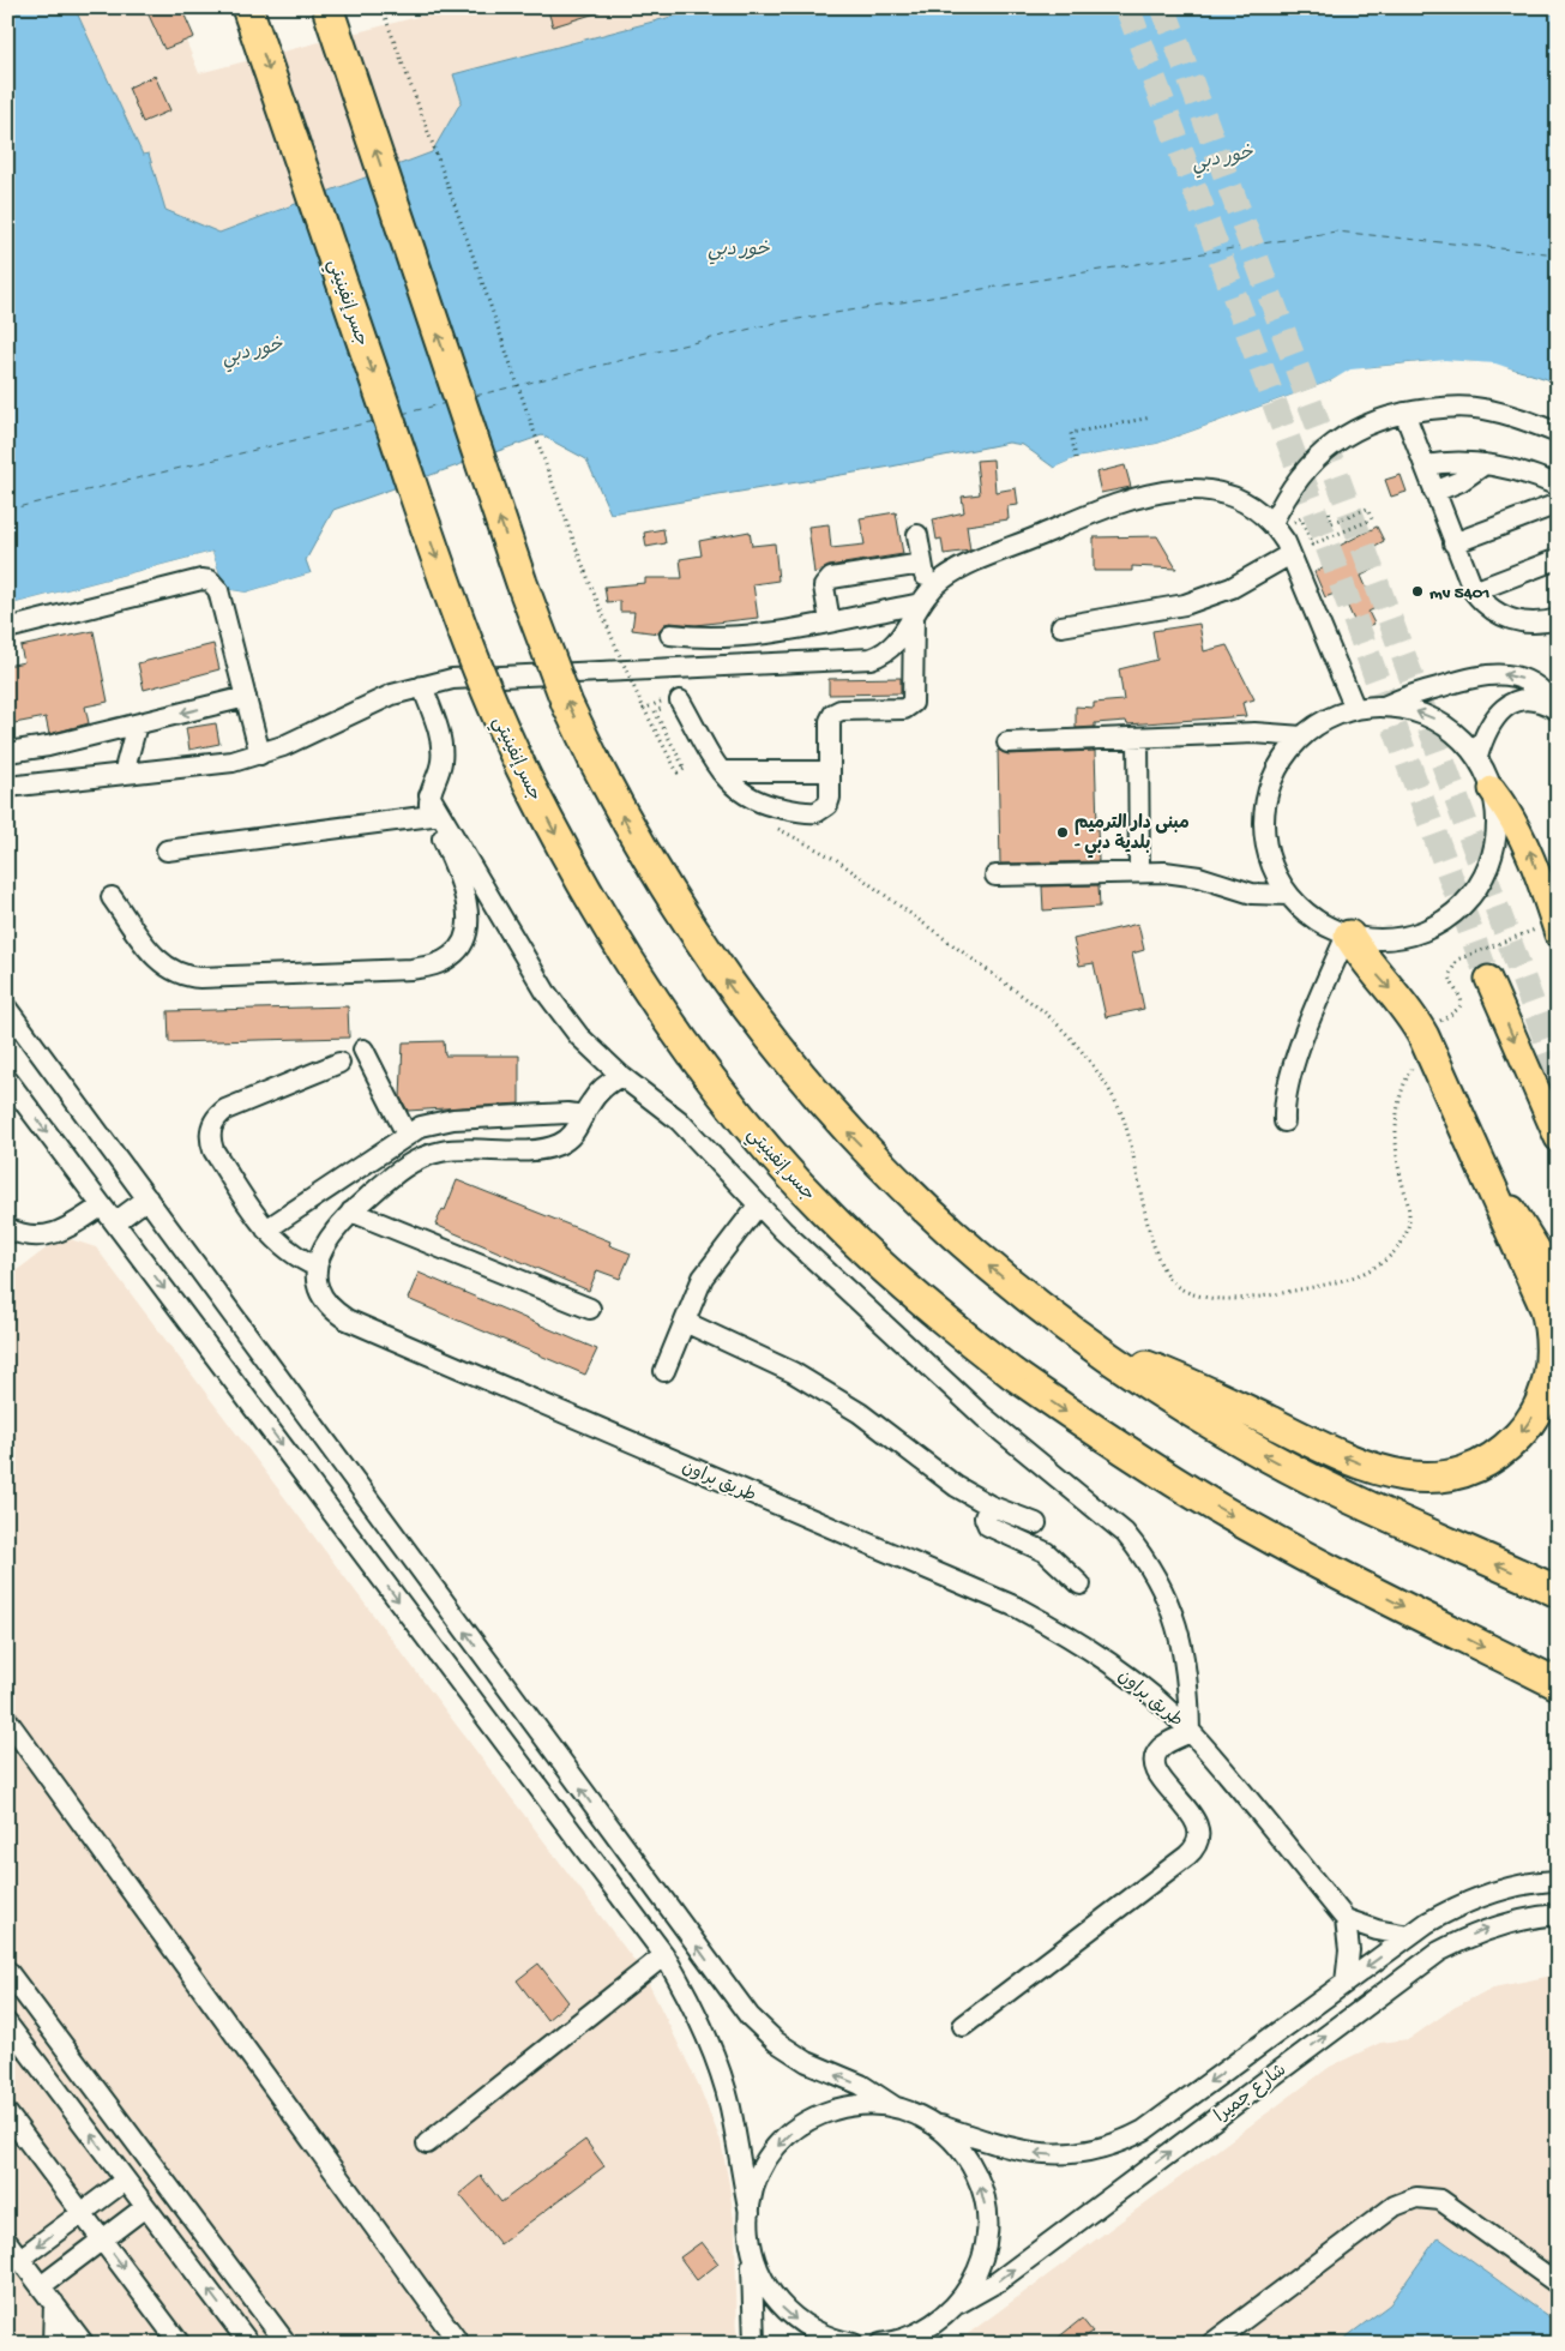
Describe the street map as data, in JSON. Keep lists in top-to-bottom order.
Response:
{
  "streets": {
    "highway": ["جسر إنفينيتي"],
    "street": ["طريق براون", "شارع جميرا"]
  },
  "water": ["خور دبي"],
  "places": ["mv 5401", "مبنى دار الترميم - بلدية دبي"]
}
